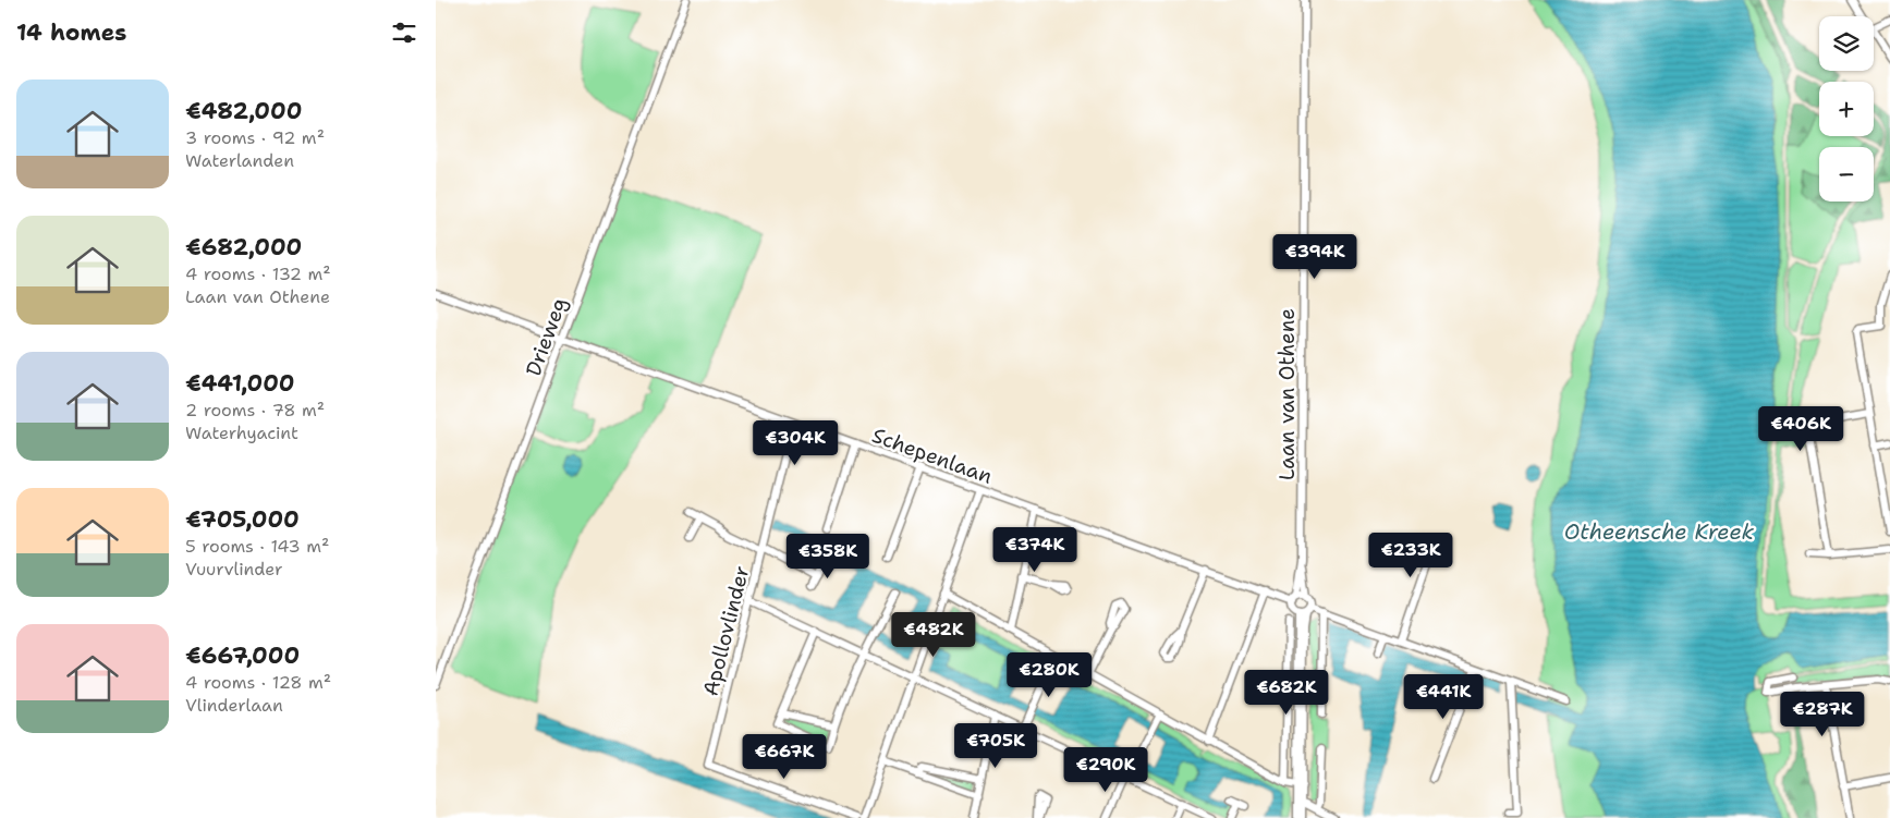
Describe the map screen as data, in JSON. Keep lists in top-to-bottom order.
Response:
{
  "streets": {
    "street": [
      "Drieweg",
      "Laan van Othene",
      "Schepenlaan",
      "Apollovlinder"
    ]
  },
  "crossings": [
    ["Drieweg", "Schepenlaan"],
    ["Laan van Othene", "Schepenlaan"],
    ["Schepenlaan", "Apollovlinder"]
  ],
  "water": ["Otheensche Kreek"],
  "page": {
    "heading": "14 homes",
    "map_buttons": ["+", "−"],
    "list": [
      {
        "name": "€482,000",
        "note": "3 rooms · 92 m² · Waterlanden"
      },
      {
        "name": "€682,000",
        "note": "4 rooms · 132 m² · Laan van Othene"
      },
      {
        "name": "€441,000",
        "note": "2 rooms · 78 m² · Waterhyacint"
      },
      {
        "name": "€705,000",
        "note": "5 rooms · 143 m² · Vuurvlinder"
      },
      {
        "name": "€667,000",
        "note": "4 rooms · 128 m² · Vlinderlaan"
      }
    ],
    "price": [
      "€394K",
      "€406K",
      "€304K",
      "€374K",
      "€233K",
      "€358K",
      "€482K",
      "€280K",
      "€682K",
      "€441K",
      "€287K",
      "€705K",
      "€667K",
      "€290K"
    ]
  }
}
